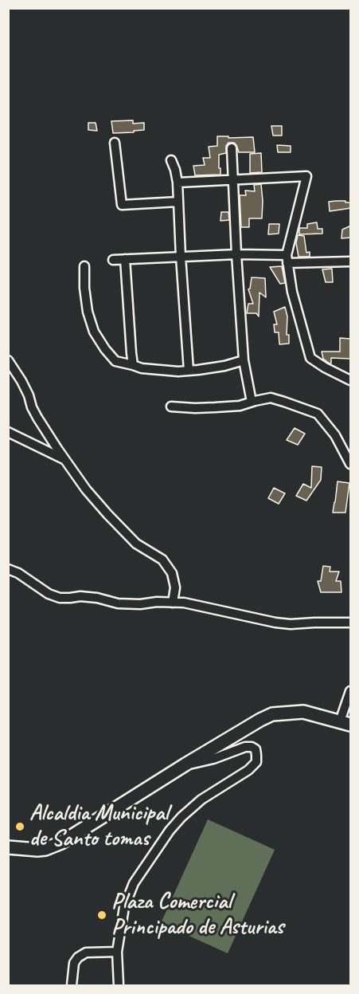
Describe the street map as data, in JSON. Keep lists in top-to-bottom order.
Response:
{
  "places": ["Alcaldia Municipal de Santo tomas", "Plaza Comercial Principado de Asturias"]
}
